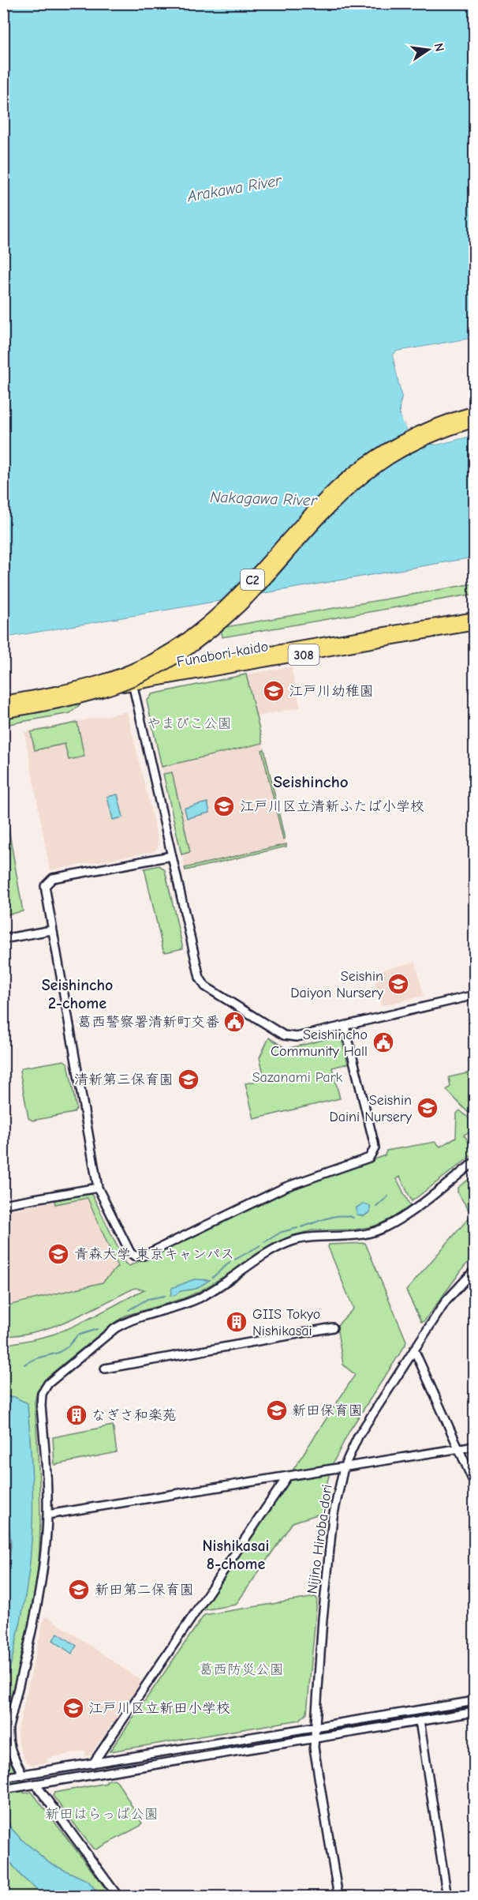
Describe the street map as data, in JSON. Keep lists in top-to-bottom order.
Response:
{
  "streets": {
    "highway": ["C2"],
    "main road": ["Funabori-kaido", "308"],
    "street": ["Nijino Hiroba-dori"]
  },
  "crossings": [
    ["C2", "Funabori-kaido"]
  ],
  "districts": ["Seishincho", "Seishincho 2-chome", "Nishikasai 8-chome"],
  "water": ["Arakawa River", "Nakagawa River"],
  "parks": [
    "やまびこ公園",
    "Sazanami Park",
    "葛西防災公園",
    "新田はらっぱ公園"
  ],
  "places": {
    "school or university": [
      "江戸川幼稚園",
      "江戸川区立清新ふたば小学校",
      "Seishin Daiyon Nursery",
      "清新第三保育園",
      "Seishin Daini Nursery",
      "青森大学 東京キャンパス",
      "新田保育園",
      "新田第二保育園",
      "江戸川区立新田小学校"
    ],
    "public building": ["葛西警察署清新町交番", "Seishincho Community Hall"],
    "building": ["GIIS Tokyo Nishikasai", "なぎさ和楽苑"]
  },
  "north": "right"
}
